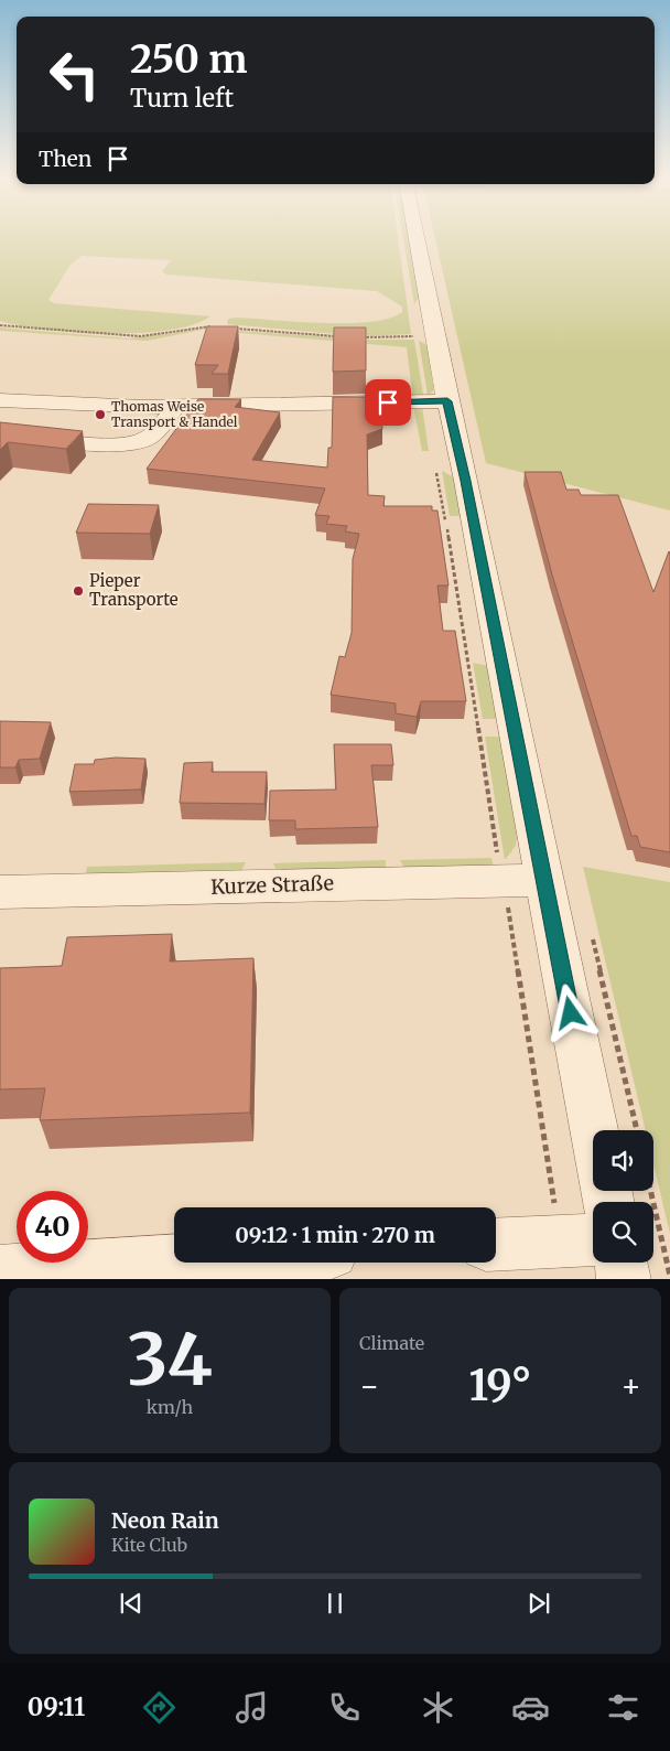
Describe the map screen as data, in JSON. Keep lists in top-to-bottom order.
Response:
{
  "streets": {
    "street": ["Kurze Straße"]
  },
  "places": ["Thomas Weise Transport & Handel", "Pieper Transporte"],
  "page": {
    "turn": ["250 m", "Turn left"],
    "then": "Then",
    "limit": "40",
    "trip": "09:12 · 1 min · 270 m",
    "tile": [
      ["34", "km/h"],
      "Climate"
    ],
    "heat": ["−", "19°", "+"],
    "song": ["Neon Rain", "Kite Club"],
    "tabs": "09:11"
  }
}
